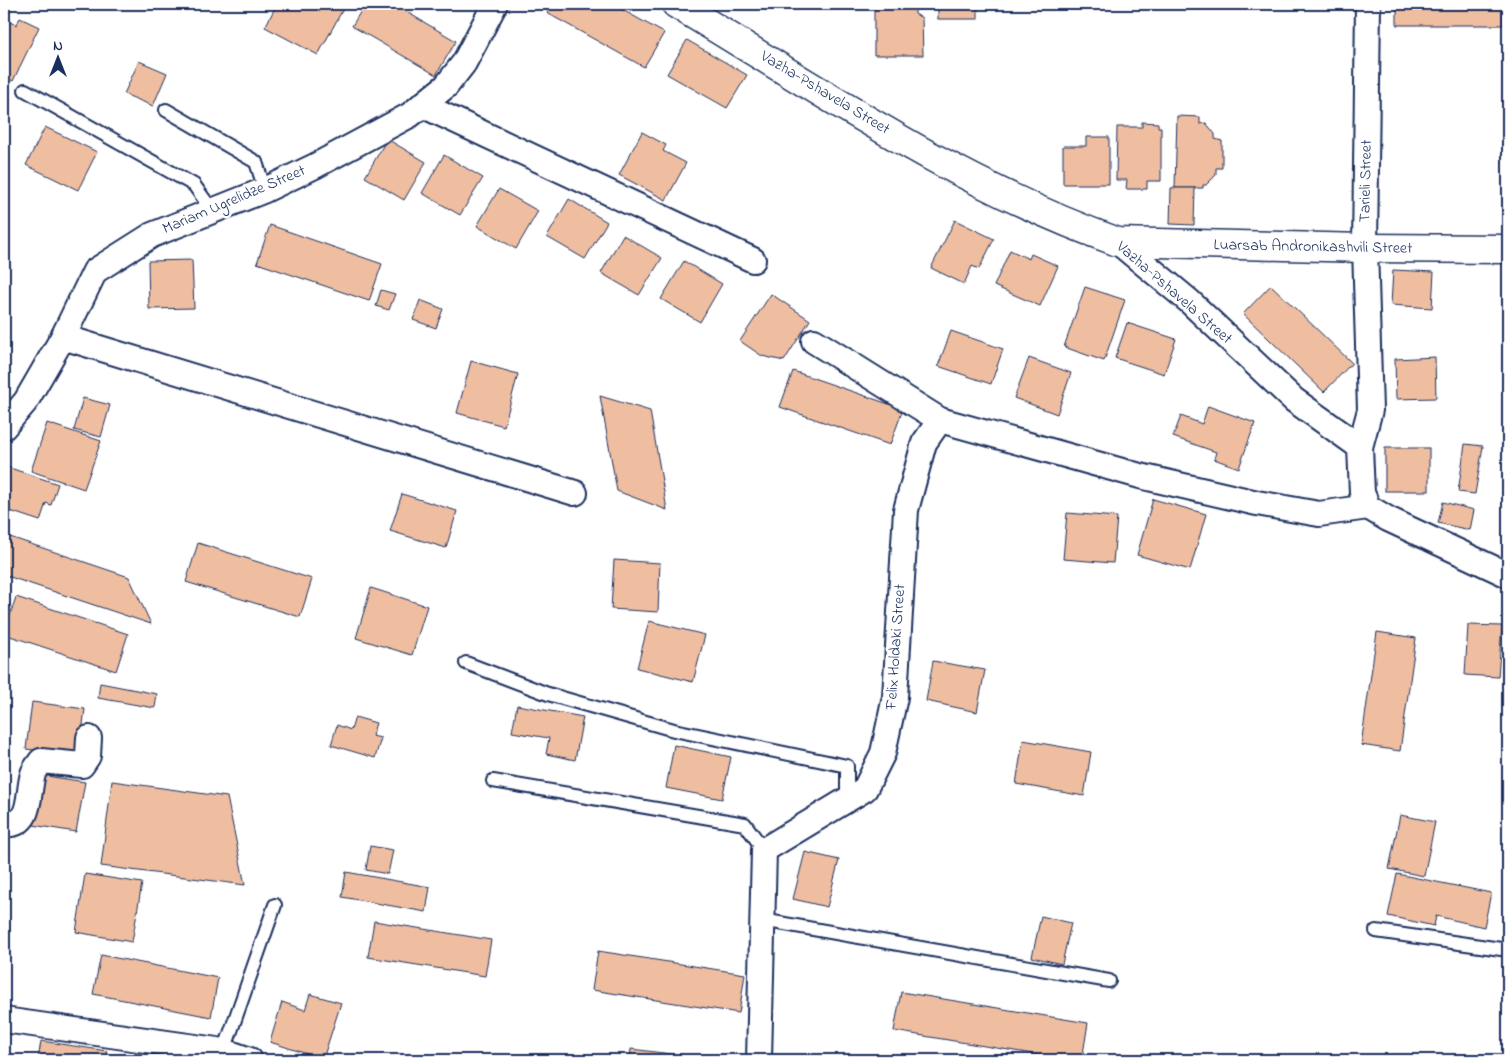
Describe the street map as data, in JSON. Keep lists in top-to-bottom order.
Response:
{
  "streets": {
    "street": [
      "Vazha-Pshavela Street",
      "Tarieli Street",
      "Mariam Ugrelidze Street",
      "Luarsab Andronikashvili Street",
      "Felix Holdaki Street"
    ]
  },
  "crossings": [
    ["Vazha-Pshavela Street", "Tarieli Street"],
    ["Vazha-Pshavela Street", "Luarsab Andronikashvili Street"],
    ["Tarieli Street", "Luarsab Andronikashvili Street"]
  ],
  "north": "top"
}
